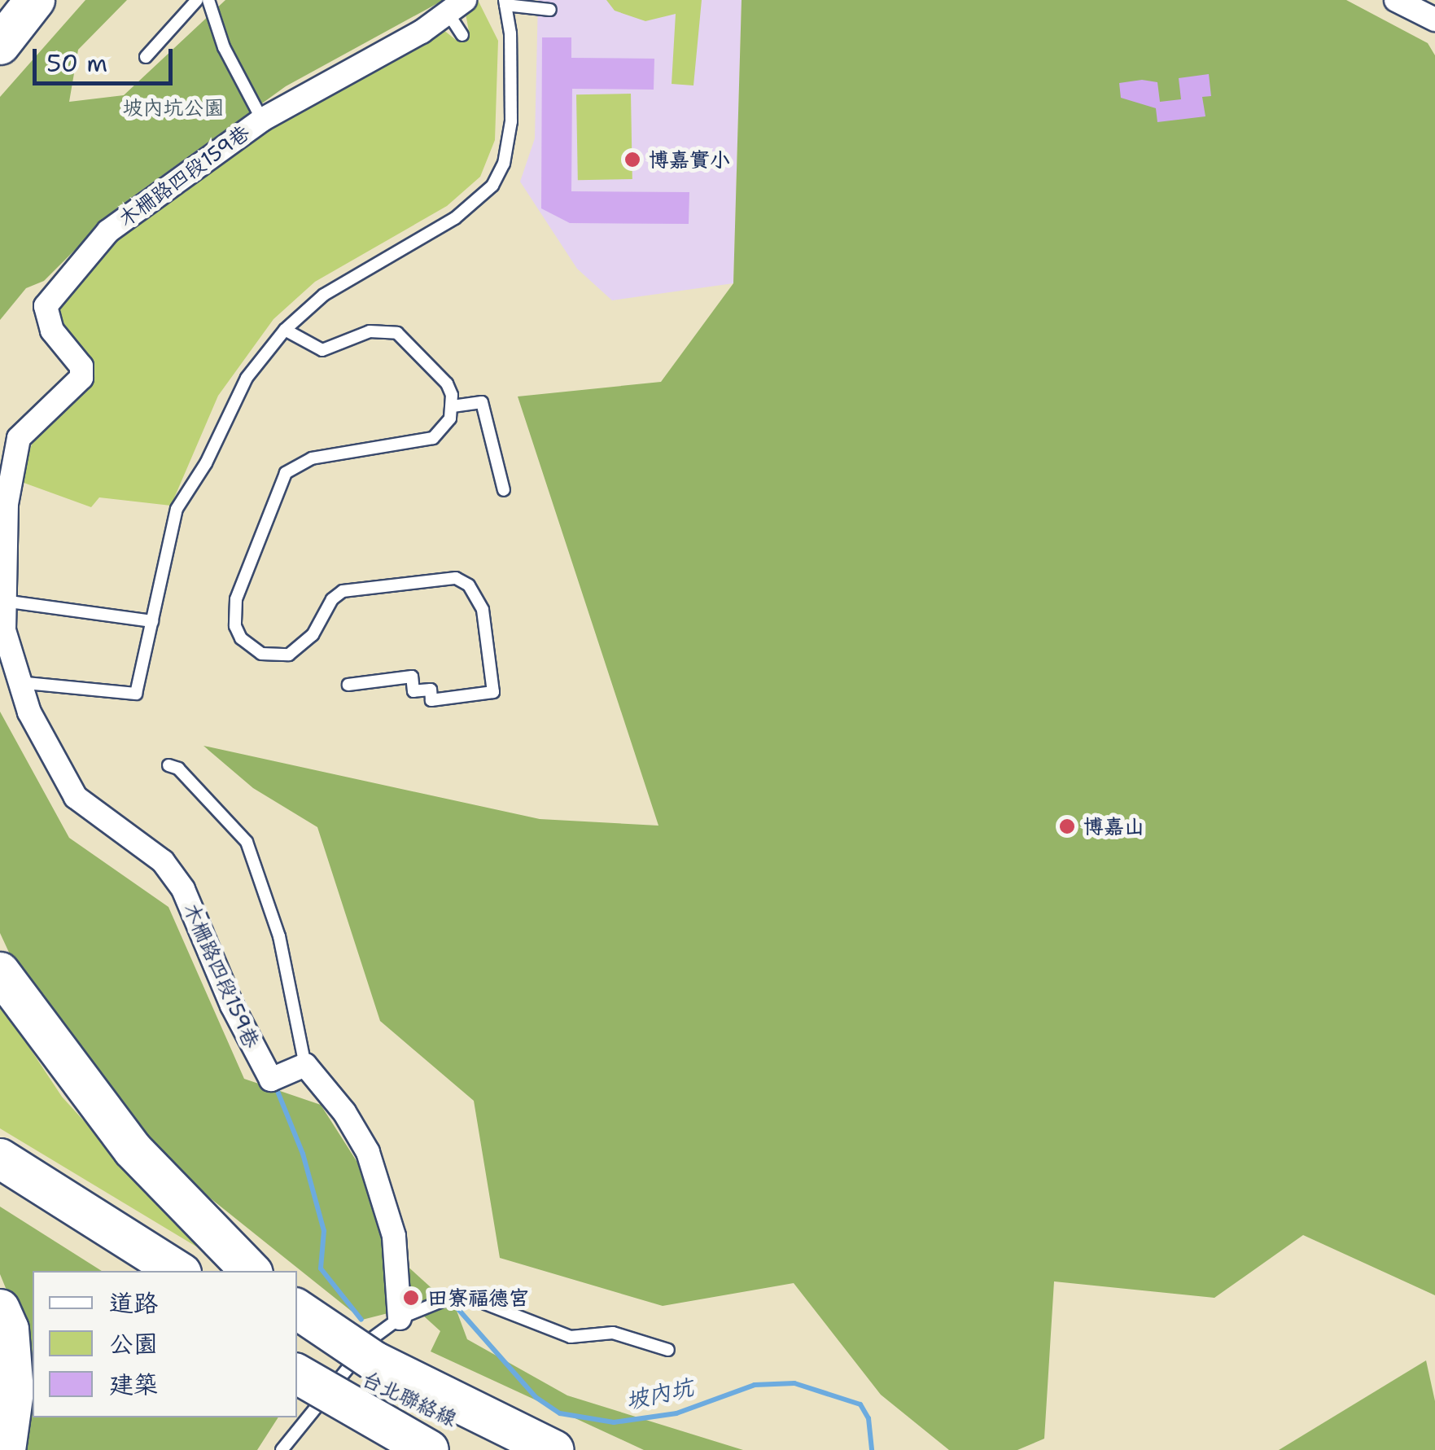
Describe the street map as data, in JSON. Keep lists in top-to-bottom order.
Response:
{
  "streets": {
    "highway": ["台北聯絡線"],
    "street": ["木柵路四段159巷"]
  },
  "water": ["坡內坑"],
  "parks": ["坡內坑公園"],
  "places": ["博嘉實小", "博嘉山", "田寮福德宮"],
  "legend": ["道路", "公園", "建築"],
  "scale_bar": "50 m"
}
